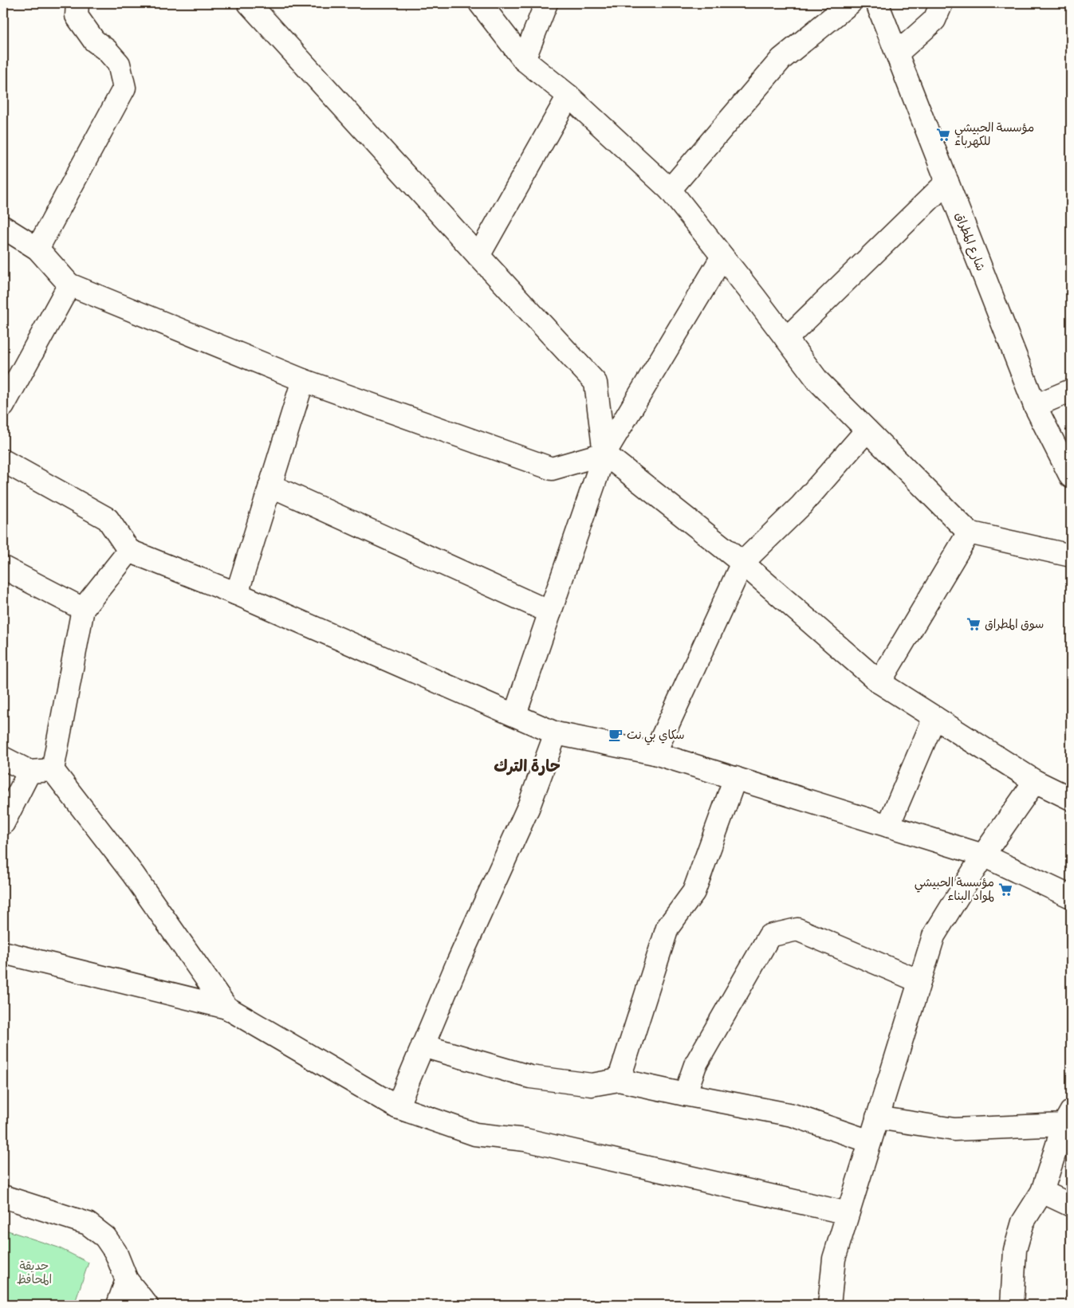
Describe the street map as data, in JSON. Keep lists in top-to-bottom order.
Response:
{
  "streets": {
    "street": ["شارع المطراق"]
  },
  "districts": ["حارة الترك"],
  "parks": ["حديقة المحافظ"],
  "places": {
    "supermarket": ["مؤسسة الحبيشي للكهرباء", "سوق المطراق", "مؤسسة الحبيشي لمواد البناء"],
    "cafe": ["سكاي بي نت"]
  }
}
